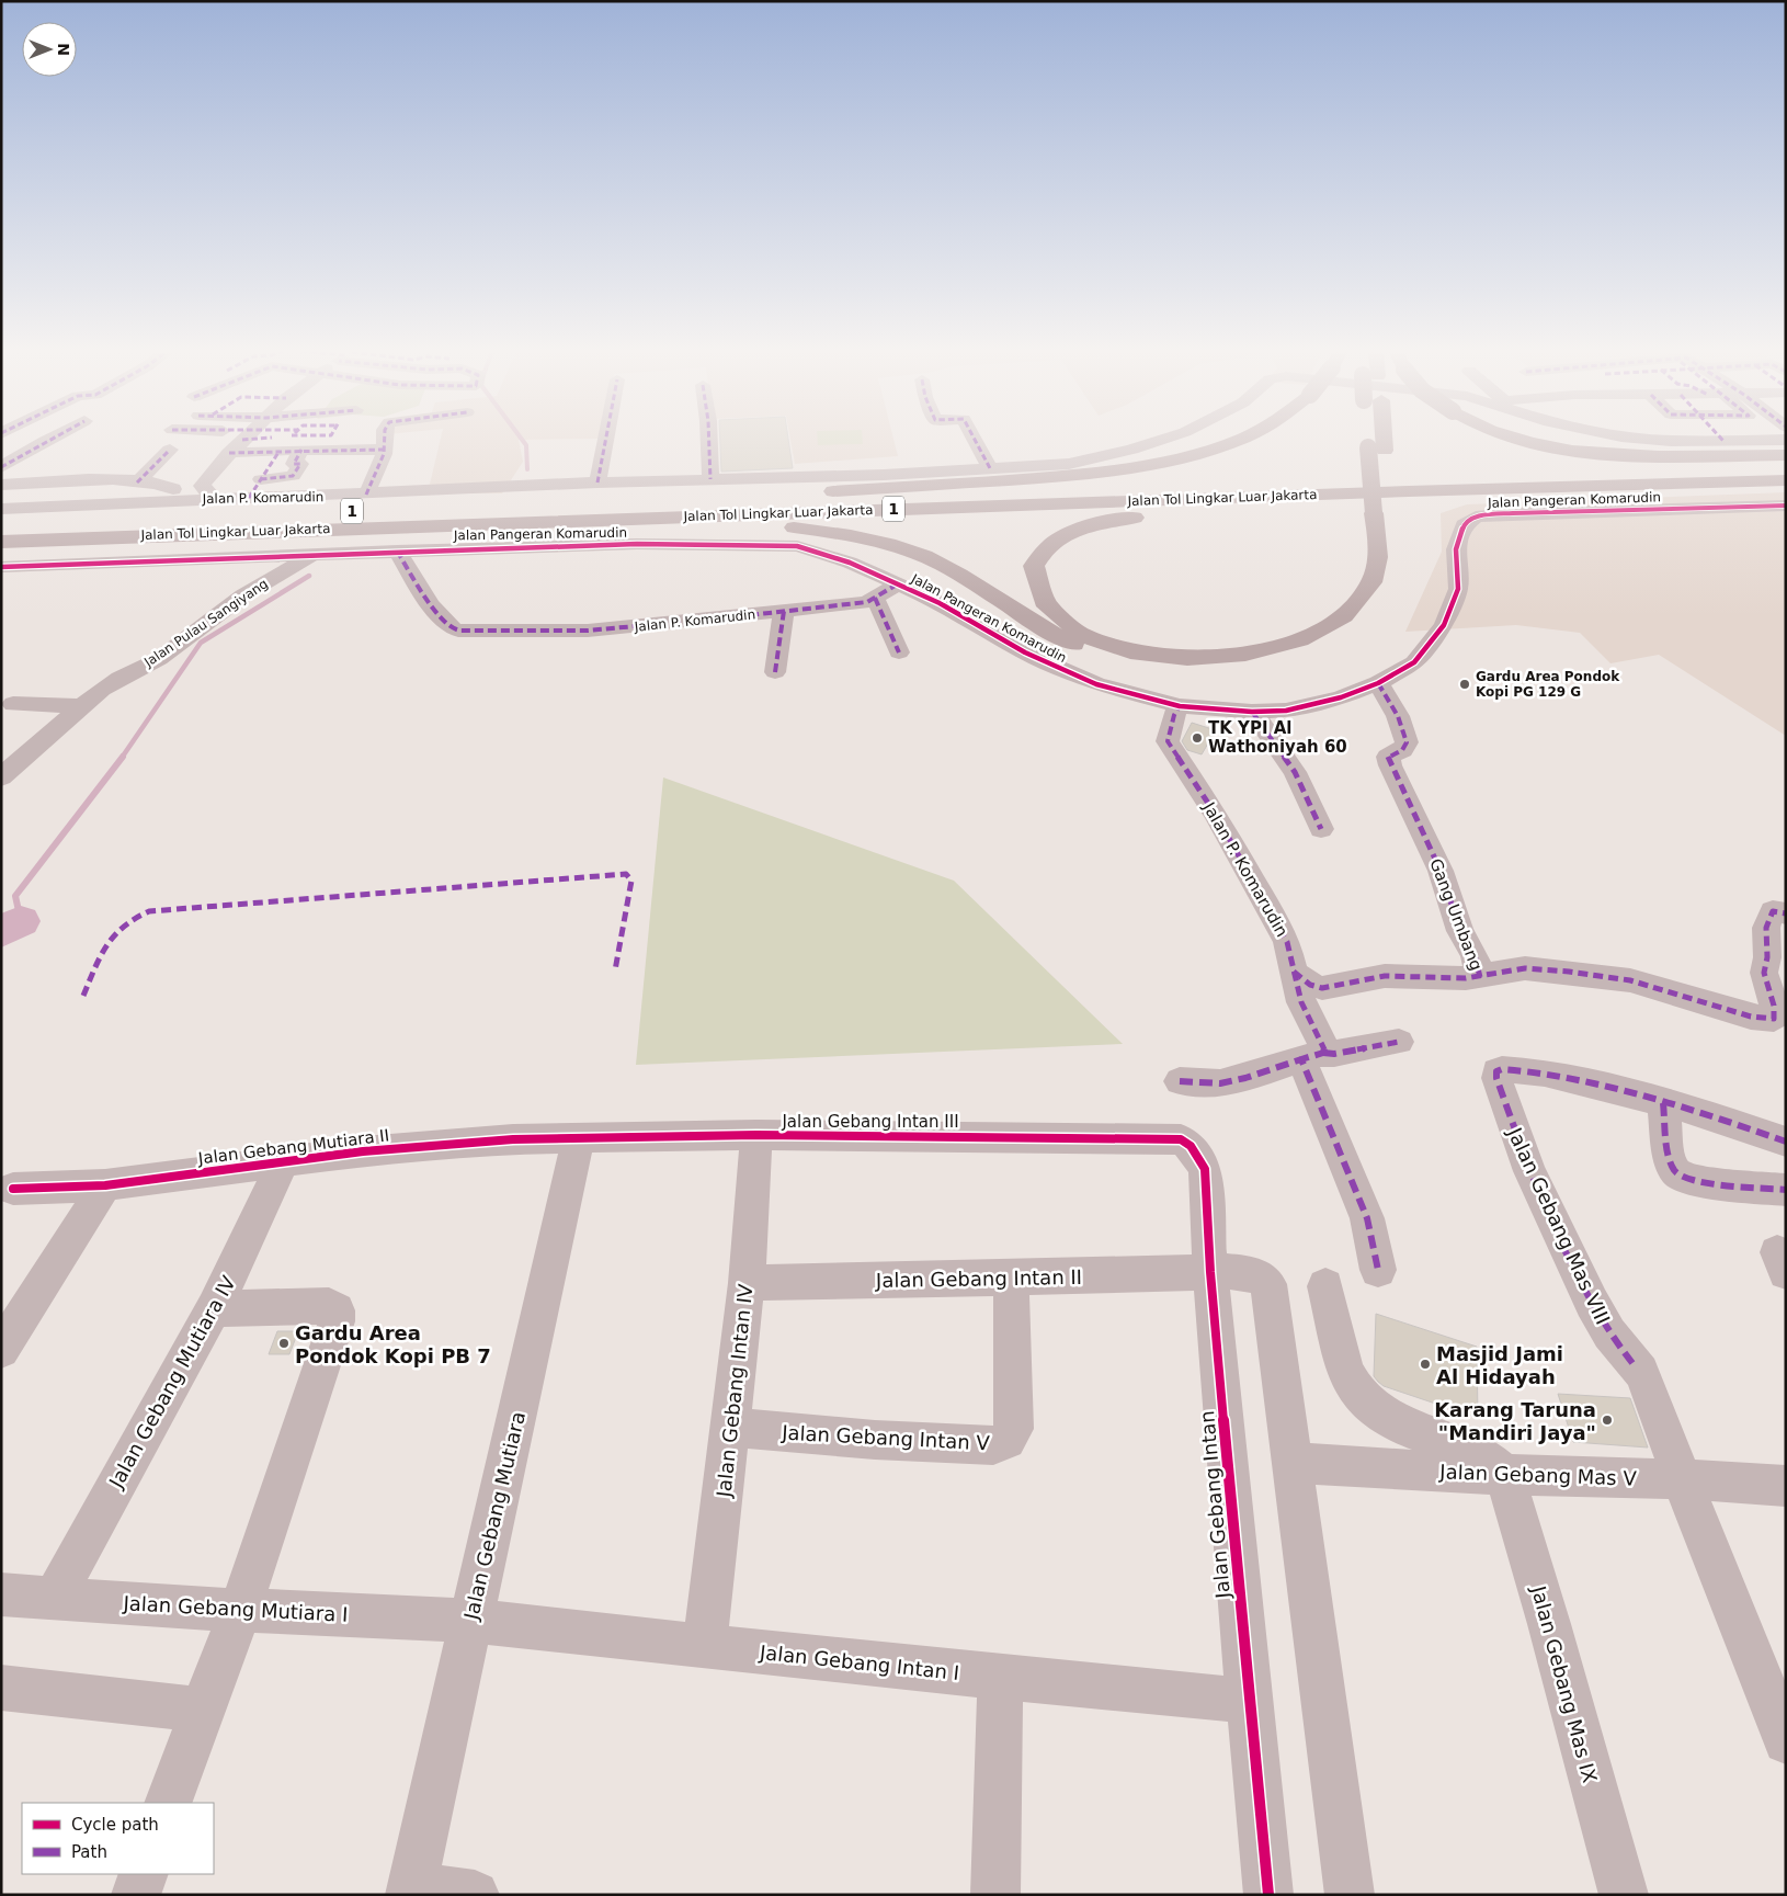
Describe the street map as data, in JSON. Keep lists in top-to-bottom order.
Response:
{
  "streets": {
    "highway": ["Jalan Tol Lingkar Luar Jakarta", "1"],
    "street": [
      "Jalan P. Komarudin",
      "Jalan Pangeran Komarudin",
      "Jalan Pulau Sangiyang",
      "Gang Umbang",
      "Jalan Gebang Intan III",
      "Jalan Gebang Mutiara II",
      "Jalan Gebang Mas VIII",
      "Jalan Gebang Intan II",
      "Jalan Gebang Mutiara IV",
      "Jalan Gebang Intan IV",
      "Jalan Gebang Intan V",
      "Jalan Gebang Mas V",
      "Jalan Gebang Intan",
      "Jalan Gebang Mutiara",
      "Jalan Gebang Mutiara I",
      "Jalan Gebang Intan I",
      "Jalan Gebang Mas IX"
    ]
  },
  "crossings": [
    ["Jalan P. Komarudin", "Jalan Pangeran Komarudin"],
    ["Jalan Pangeran Komarudin", "Jalan Pulau Sangiyang"],
    ["Jalan Pangeran Komarudin", "Gang Umbang"],
    ["Jalan Gebang Intan III", "Jalan Gebang Mutiara II"],
    ["Jalan Gebang Intan III", "Jalan Gebang Intan IV"],
    ["Jalan Gebang Intan III", "Jalan Gebang Intan"],
    ["Jalan Gebang Intan III", "Jalan Gebang Mutiara"],
    ["Jalan Gebang Mutiara II", "Jalan Gebang Mutiara IV"],
    ["Jalan Gebang Mutiara II", "Jalan Gebang Mutiara"],
    ["Jalan Gebang Mas VIII", "Jalan Gebang Mas V"],
    ["Jalan Gebang Intan II", "Jalan Gebang Intan IV"],
    ["Jalan Gebang Intan II", "Jalan Gebang Intan V"],
    ["Jalan Gebang Intan II", "Jalan Gebang Intan"],
    ["Jalan Gebang Mutiara IV", "Jalan Gebang Mutiara I"],
    ["Jalan Gebang Intan IV", "Jalan Gebang Intan V"],
    ["Jalan Gebang Intan IV", "Jalan Gebang Intan I"],
    ["Jalan Gebang Mas V", "Jalan Gebang Mas IX"],
    ["Jalan Gebang Intan", "Jalan Gebang Intan I"],
    ["Jalan Gebang Mutiara", "Jalan Gebang Mutiara I"],
    ["Jalan Gebang Mutiara", "Jalan Gebang Intan I"],
    ["Jalan Gebang Mutiara I", "Jalan Gebang Intan I"]
  ],
  "places": [
    "Gardu Area Pondok Kopi PG 129 G",
    "TK YPI Al Wathoniyah 60",
    "Gardu Area Pondok Kopi PB 7",
    "Masjid Jami Al Hidayah",
    "Karang Taruna \"Mandiri Jaya\""
  ],
  "legend": ["Cycle path", "Path"],
  "north": "right"
}
